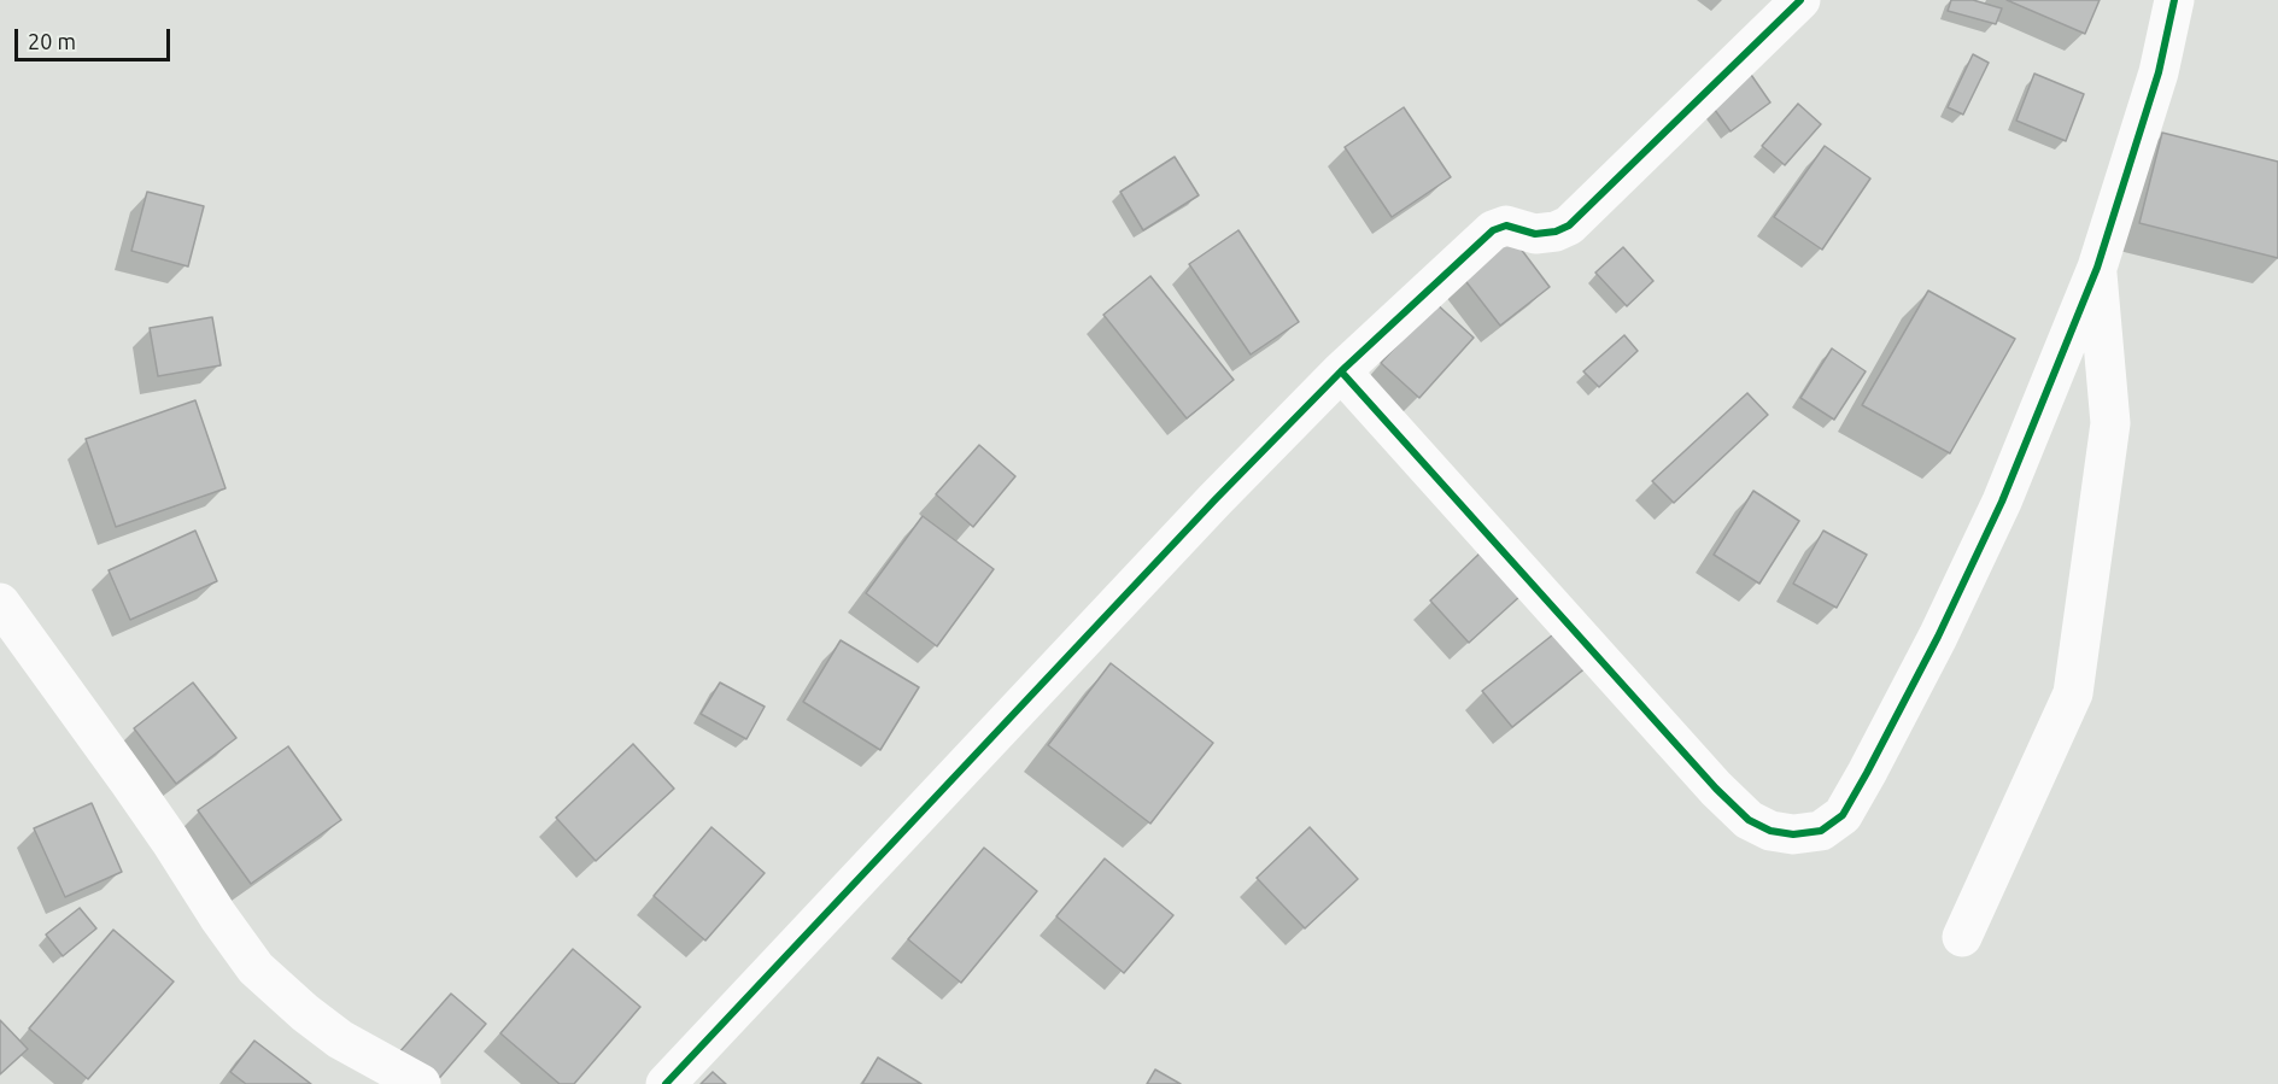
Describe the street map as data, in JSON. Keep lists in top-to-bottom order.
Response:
{
  "scale_bar": "20 m"
}
